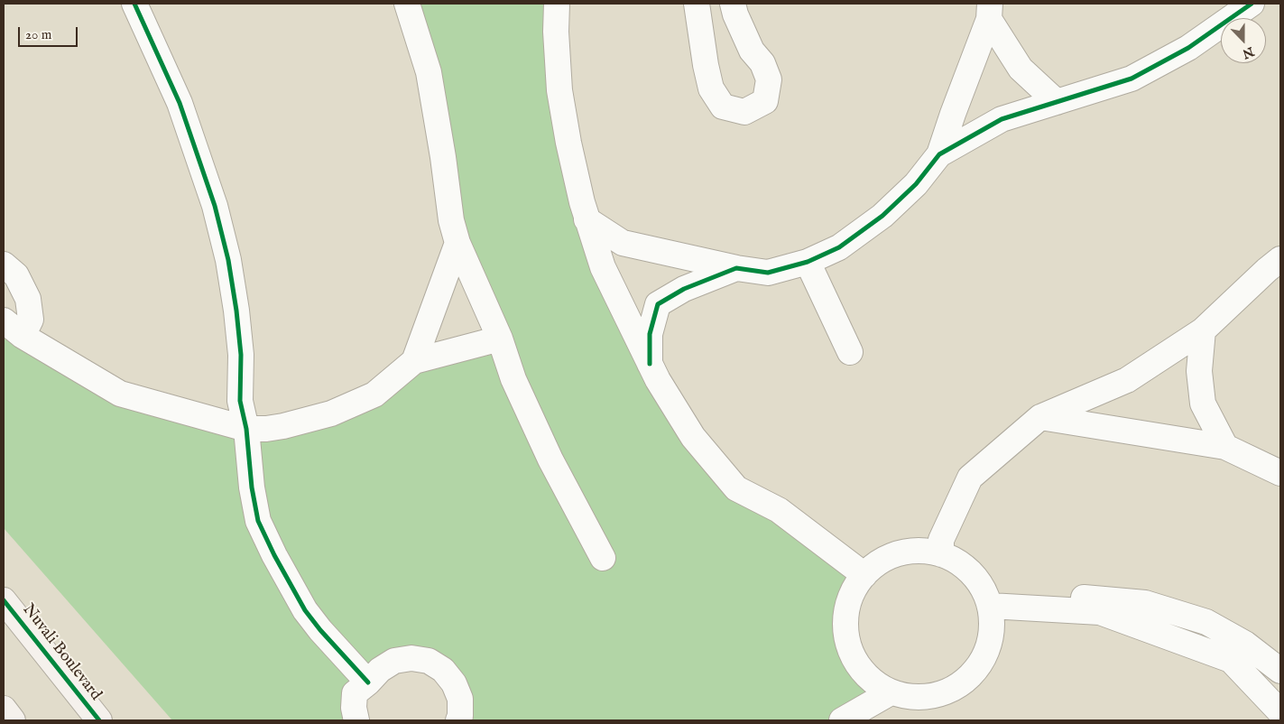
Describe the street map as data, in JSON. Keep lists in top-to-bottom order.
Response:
{
  "streets": {
    "street": ["Nuvali Boulevard"]
  },
  "scale_bar": "20 m",
  "north": "bottom"
}
